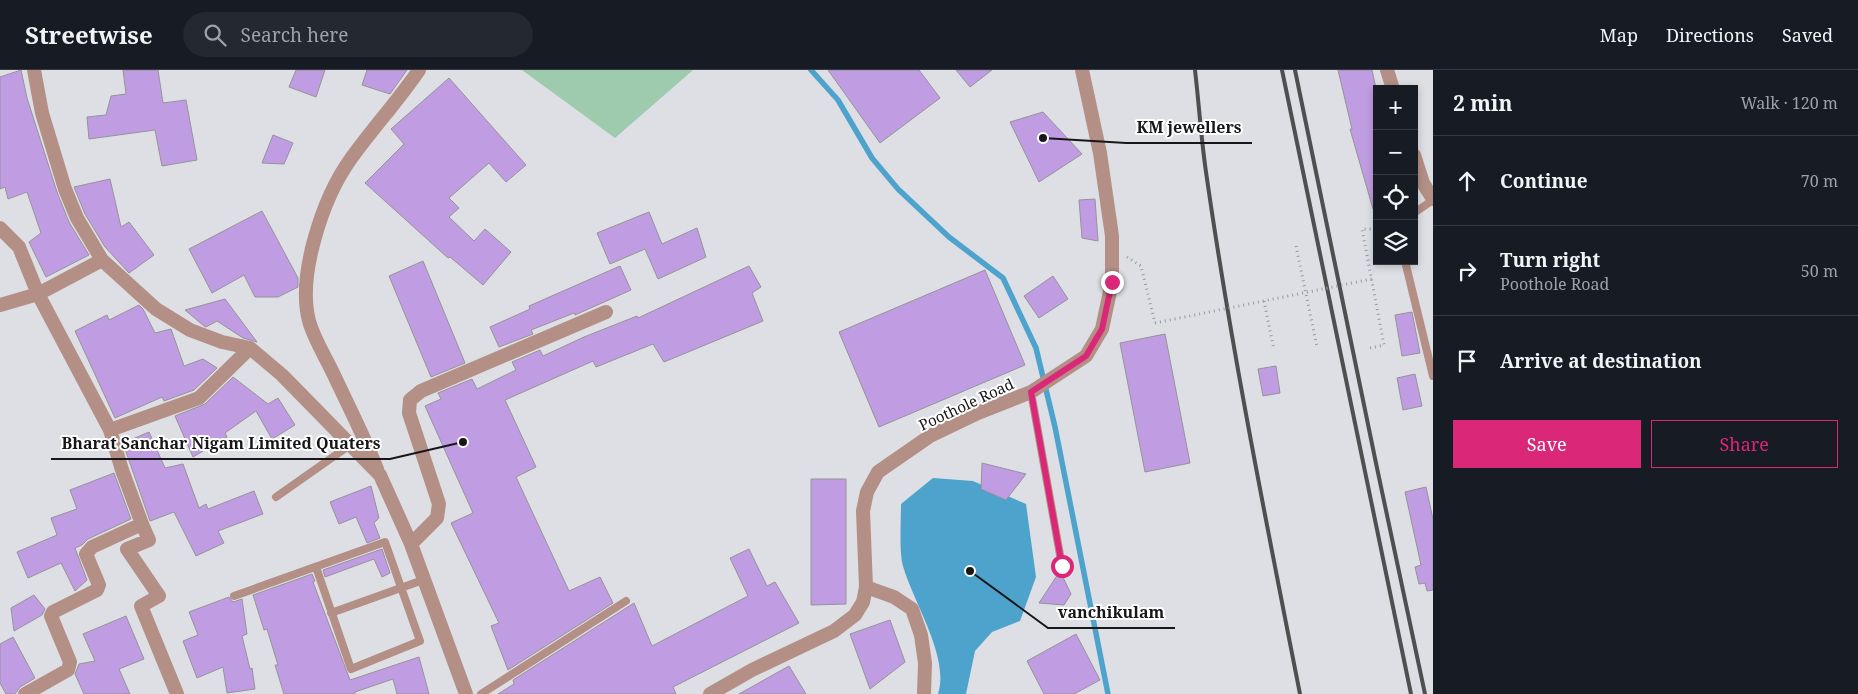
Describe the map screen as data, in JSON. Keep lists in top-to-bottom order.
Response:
{
  "streets": {
    "street": ["Poothole Road"]
  },
  "places": ["KM jewellers", "Bharat Sanchar Nigam Limited Quaters", "vanchikulam"],
  "page": {
    "header": "Streetwise",
    "search": "Search here",
    "nav": ["Map", "Directions", "Saved"],
    "heading": ["2 min", "Walk · 120 m"],
    "map_buttons": ["+", "−"],
    "list": [
      ["Continue", "70 m"],
      ["Turn right", "Poothole Road", "50 m"],
      "Arrive at destination"
    ],
    "buttons": ["Save", "Share"]
  }
}
